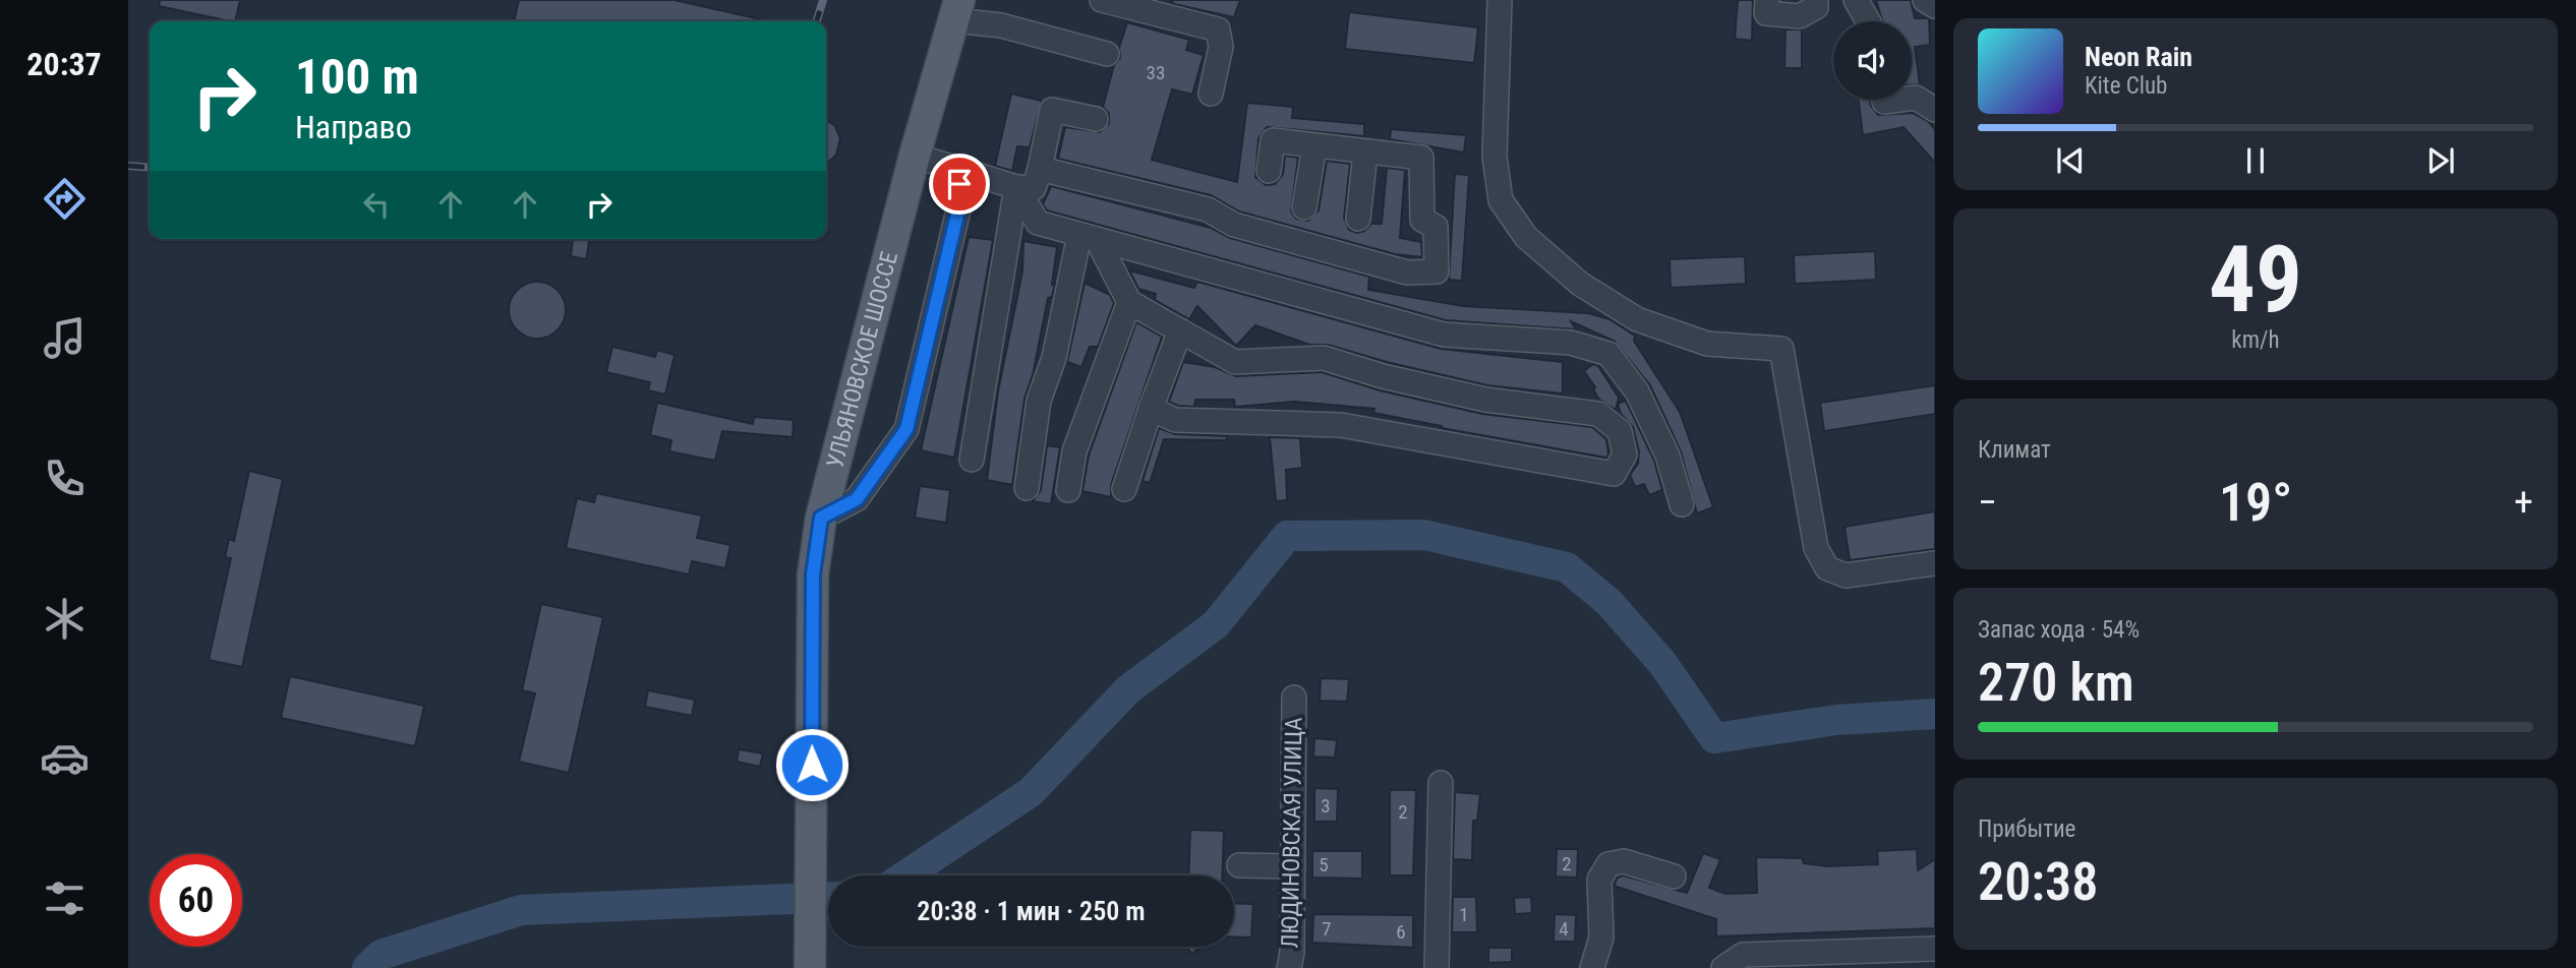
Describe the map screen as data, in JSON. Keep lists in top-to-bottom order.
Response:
{
  "streets": {
    "main road": ["УЛЬЯНОВСКОЕ ШОССЕ"],
    "street": ["ЛЮДИНОВСКАЯ УЛИЦА"]
  },
  "house_numbers": [
    "33",
    "3",
    "2",
    "2",
    "5",
    "1",
    "7",
    "4",
    "6"
  ],
  "page": {
    "tabs": "20:37",
    "turn": ["100 m", "Направо"],
    "song": ["Neon Rain", "Kite Club"],
    "tile": [
      ["49", "km/h"],
      "Климат",
      ["Запас хода · 54%", "270 km"],
      ["Прибытие", "20:38"]
    ],
    "heat": ["−", "19°", "+"],
    "limit": "60",
    "trip": "20:38 · 1 мин · 250 m"
  }
}
